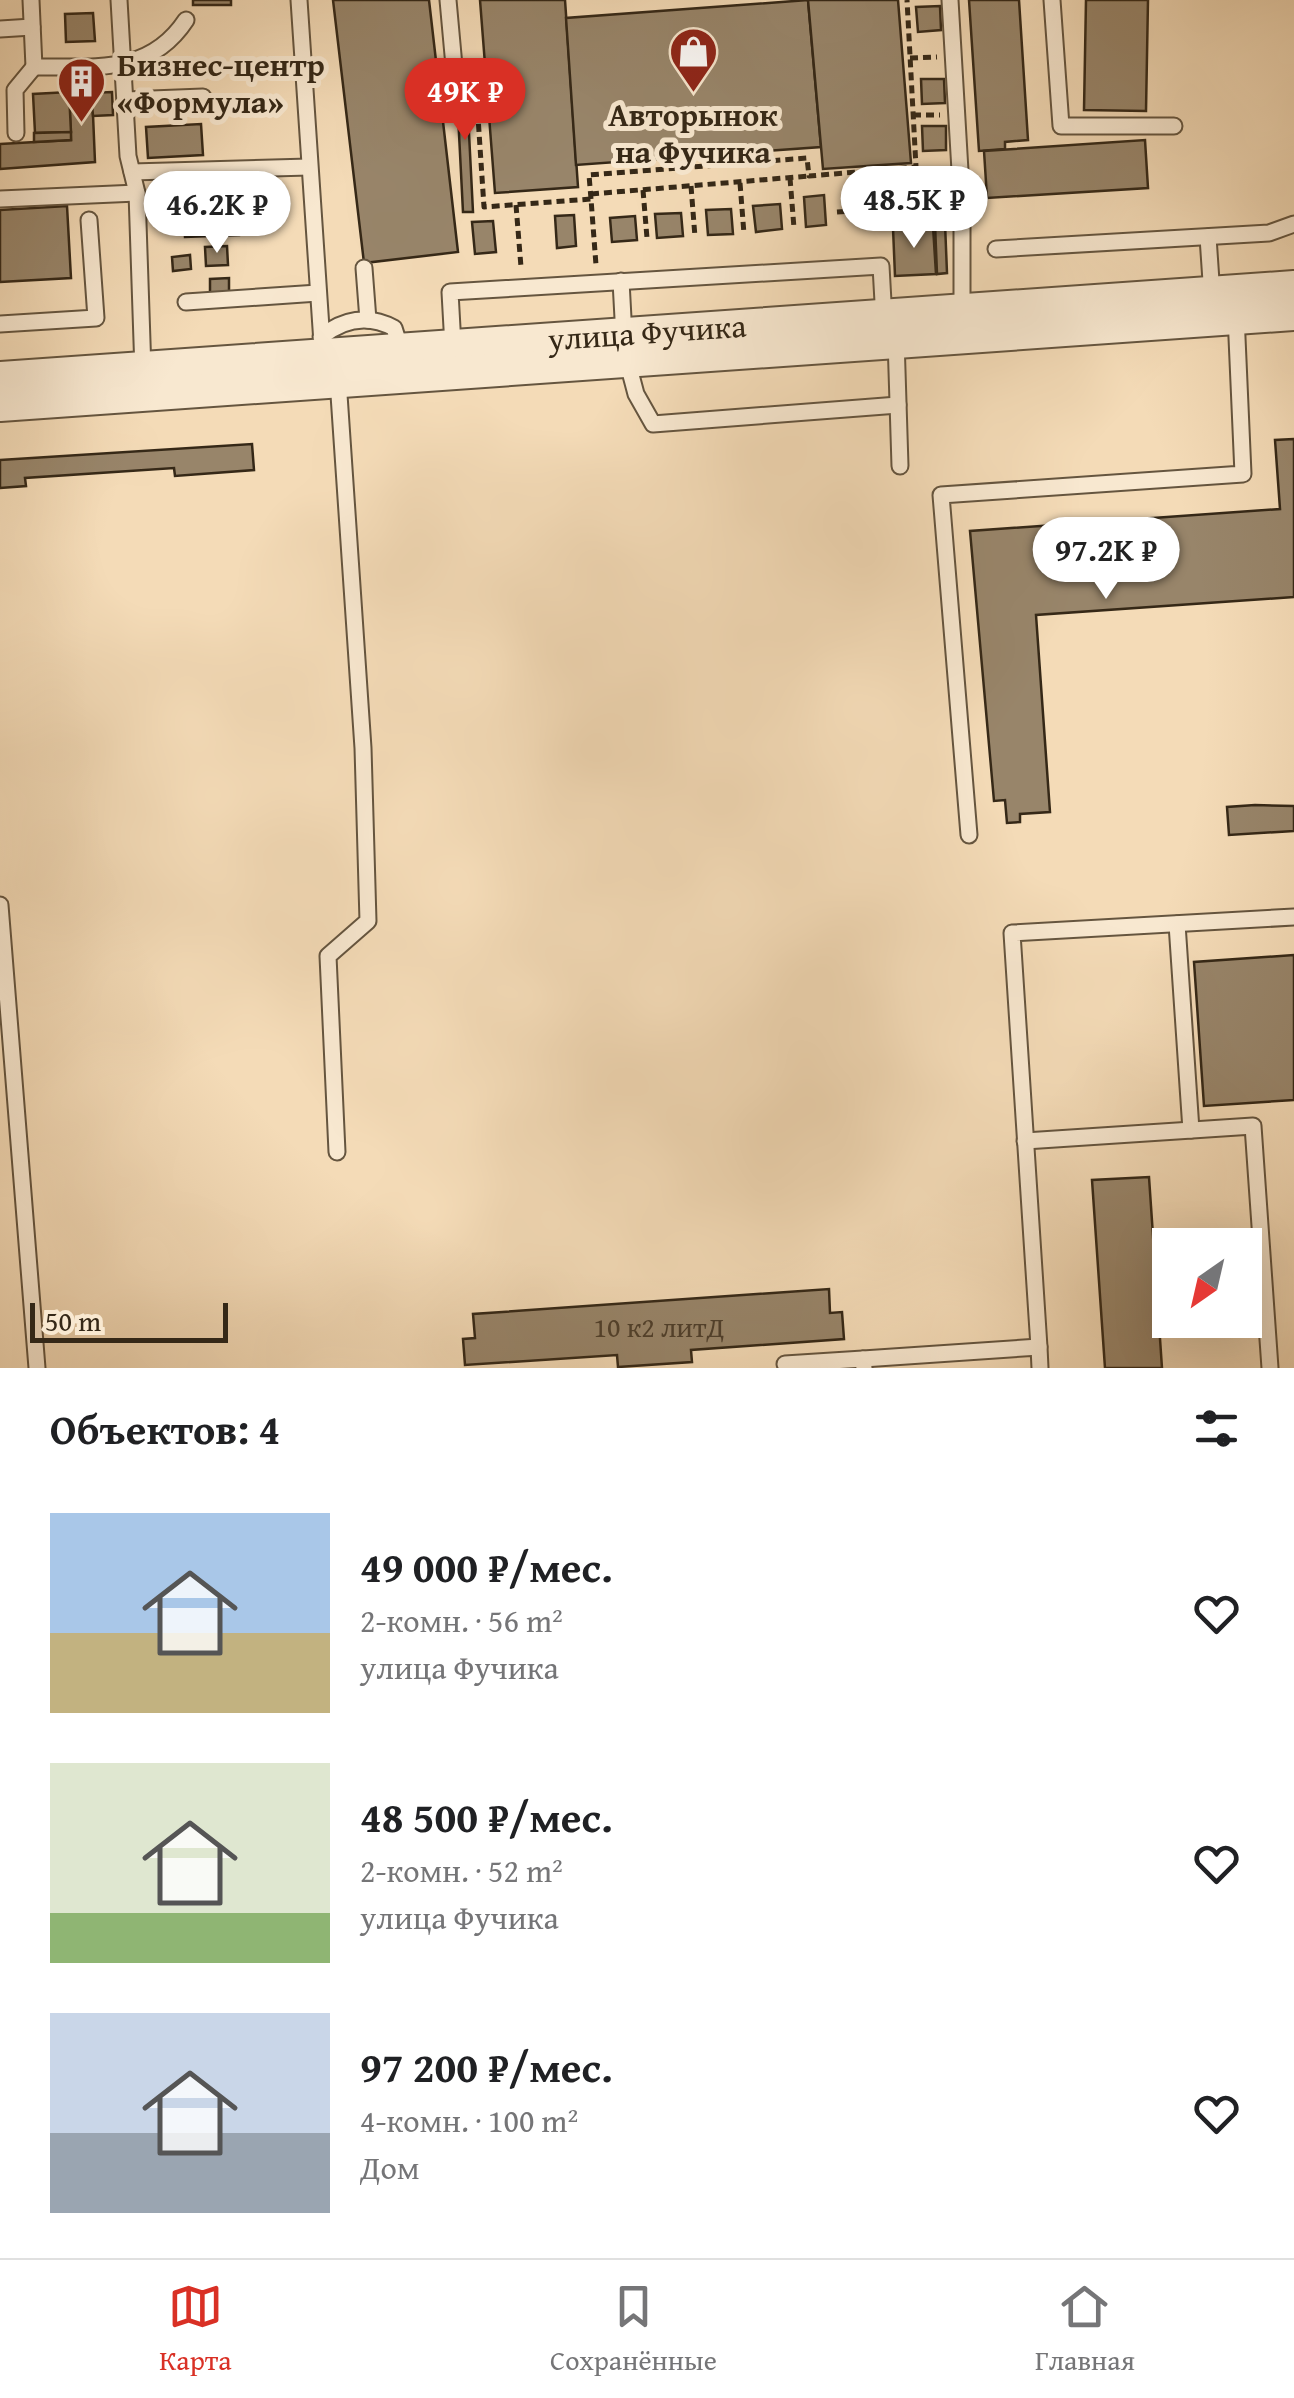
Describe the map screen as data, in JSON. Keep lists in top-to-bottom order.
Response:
{
  "streets": {
    "street": ["улица Фучика"]
  },
  "places": {
    "shop": ["Авторынок на Фучика"],
    "building": ["Бизнес-центр «Формула»"]
  },
  "house_numbers": ["10 к2 литД"],
  "scale_bar": "50 m",
  "north": "bottom left",
  "page": {
    "price": [
      "49K ₽",
      "48.5K ₽",
      "46.2K ₽",
      "97.2K ₽"
    ],
    "scale": "50 m",
    "heading": "Объектов: 4",
    "list": [
      {
        "name": "49 000 ₽/мес.",
        "note": "2-комн. · 56 m² · улица Фучика"
      },
      {
        "name": "48 500 ₽/мес.",
        "note": "2-комн. · 52 m² · улица Фучика"
      },
      {
        "name": "97 200 ₽/мес.",
        "note": "4-комн. · 100 m² · Дом"
      }
    ],
    "tabs": ["Карта", "Сохранённые", "Главная"]
  }
}
